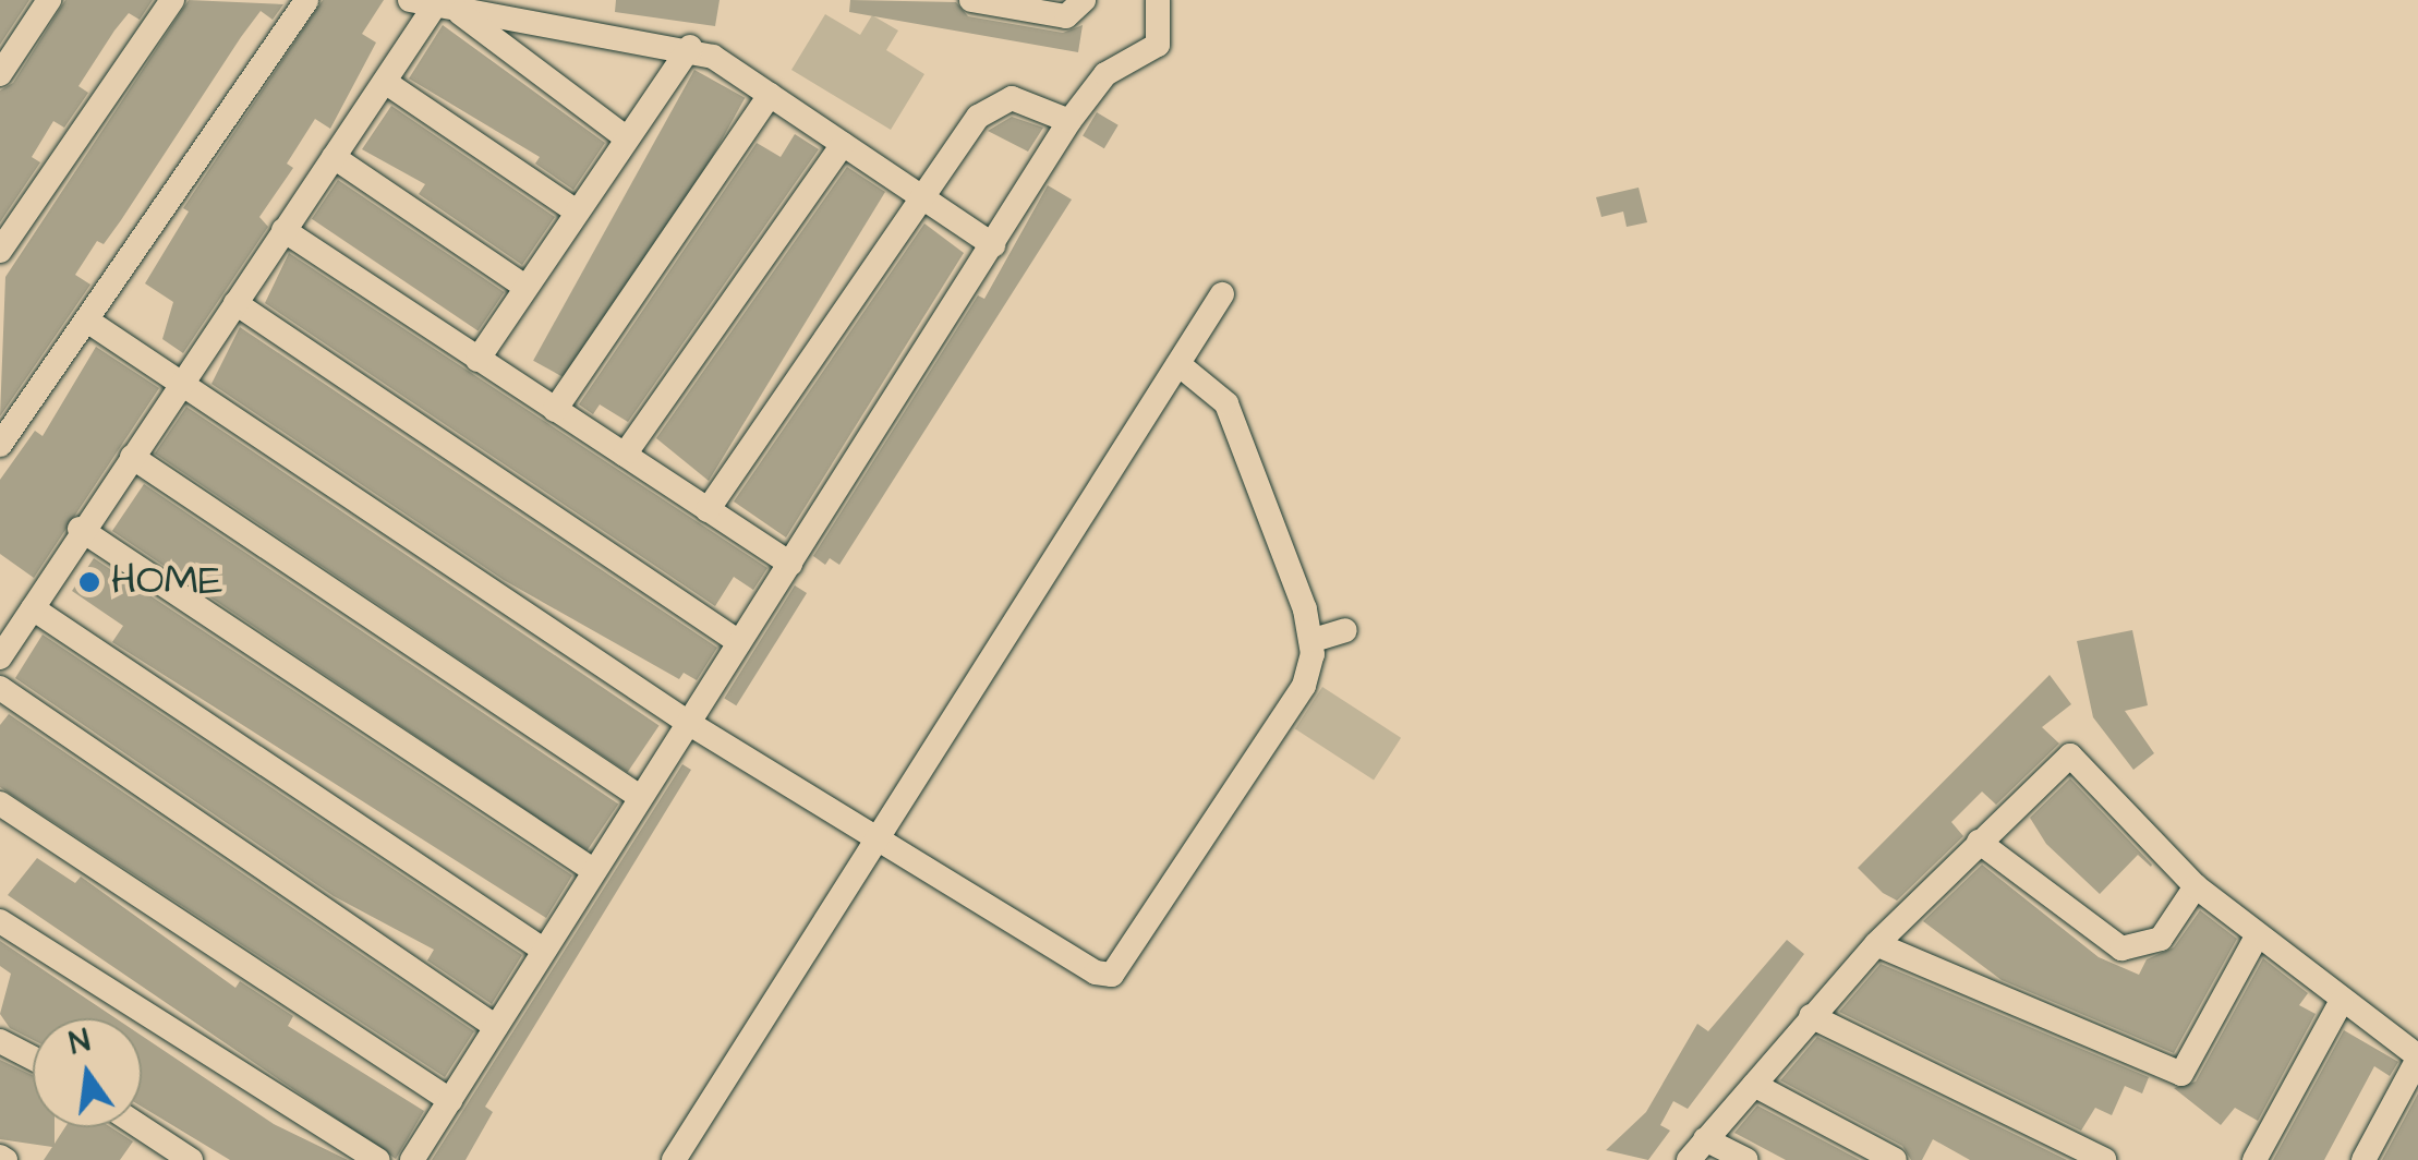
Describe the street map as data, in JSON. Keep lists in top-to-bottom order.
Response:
{
  "places": ["HOME"],
  "north": "top"
}
